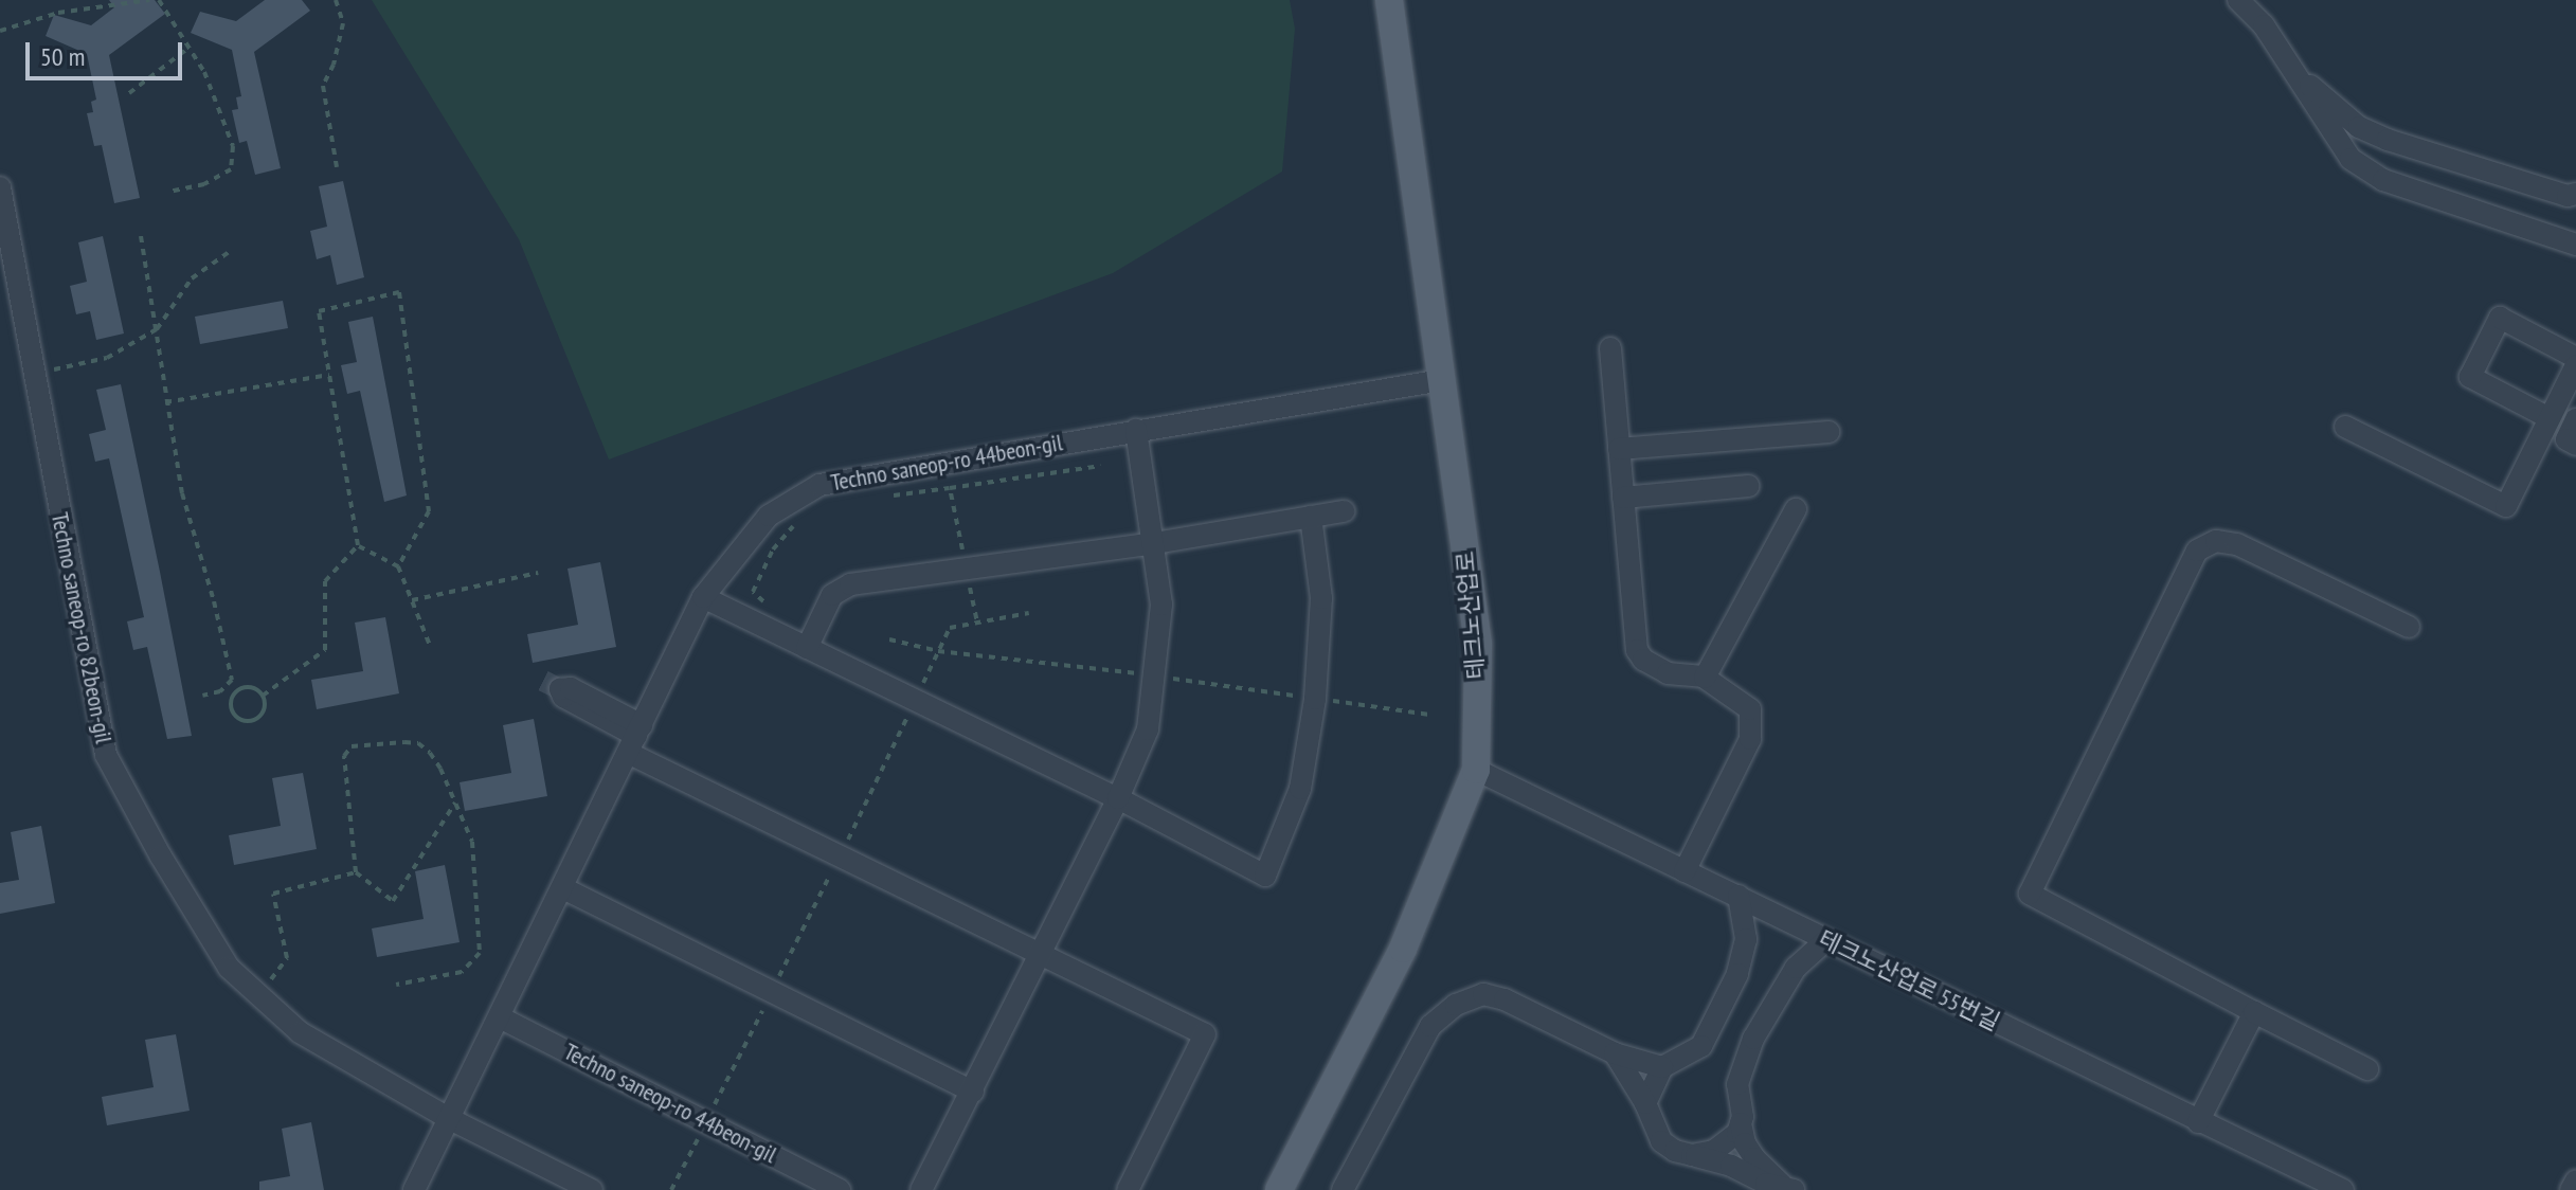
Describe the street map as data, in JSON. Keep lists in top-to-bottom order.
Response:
{
  "streets": {
    "main road": ["테크노산업로"],
    "street": ["Techno saneop-ro 44beon-gil", "Techno saneop-ro 82beon-gil", "테크노산업로 55번길"]
  },
  "crossings": [
    ["Techno saneop-ro 44beon-gil", "테크노산업로"],
    ["Techno saneop-ro 44beon-gil", "Techno saneop-ro 82beon-gil"],
    ["테크노산업로", "테크노산업로 55번길"]
  ],
  "scale_bar": "50 m"
}
